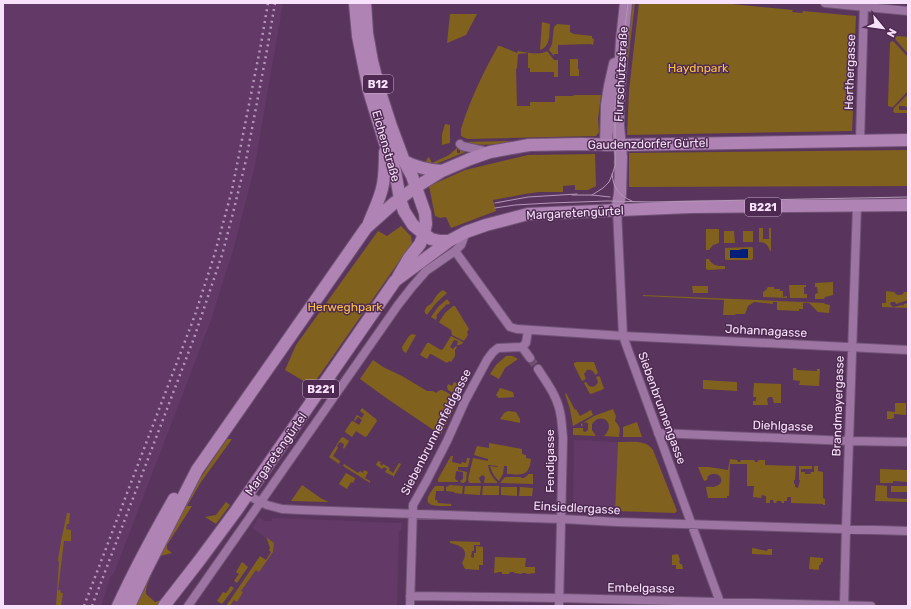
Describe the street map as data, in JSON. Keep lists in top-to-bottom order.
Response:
{
  "streets": {
    "main road": [
      "B12",
      "Gaudenzdorfer Gürtel",
      "Eichenstraße",
      "B221",
      "Margaretengürtel"
    ],
    "street": [
      "Herthergasse",
      "Flurschützstraße",
      "Johannagasse",
      "Brandmayergasse",
      "Siebenbrunnengasse",
      "Diehlgasse",
      "Siebenbrunnenfeldgasse",
      "Fendigasse",
      "Einsiedlergasse",
      "Embelgasse"
    ]
  },
  "crossings": [
    ["Herthergasse", "Gaudenzdorfer Gürtel"],
    ["Flurschützstraße", "Gaudenzdorfer Gürtel"],
    ["Flurschützstraße", "Margaretengürtel"],
    ["Flurschützstraße", "Siebenbrunnengasse"],
    ["Gaudenzdorfer Gürtel", "Eichenstraße"],
    ["Eichenstraße", "Margaretengürtel"],
    ["Margaretengürtel", "Brandmayergasse"],
    ["Margaretengürtel", "Siebenbrunnengasse"],
    ["Margaretengürtel", "Einsiedlergasse"],
    ["Johannagasse", "Brandmayergasse"],
    ["Johannagasse", "Siebenbrunnengasse"],
    ["Brandmayergasse", "Diehlgasse"],
    ["Brandmayergasse", "Einsiedlergasse"],
    ["Brandmayergasse", "Embelgasse"],
    ["Siebenbrunnengasse", "Diehlgasse"],
    ["Siebenbrunnengasse", "Einsiedlergasse"],
    ["Siebenbrunnengasse", "Embelgasse"],
    ["Siebenbrunnenfeldgasse", "Einsiedlergasse"],
    ["Siebenbrunnenfeldgasse", "Embelgasse"],
    ["Fendigasse", "Einsiedlergasse"],
    ["Fendigasse", "Embelgasse"]
  ],
  "parks": ["Haydnpark", "Herweghpark"],
  "north": "bottom right"
}
